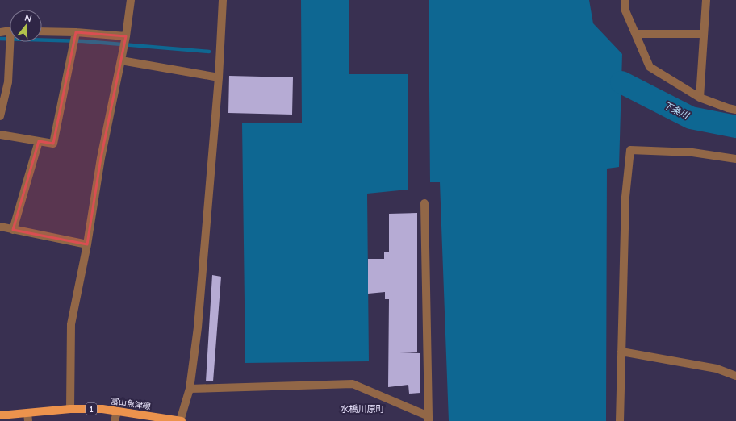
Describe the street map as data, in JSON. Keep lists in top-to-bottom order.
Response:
{
  "streets": {
    "main road": ["富山魚津線", "1"]
  },
  "districts": ["水橋川原町"],
  "water": ["下条川"],
  "north": "top"
}
